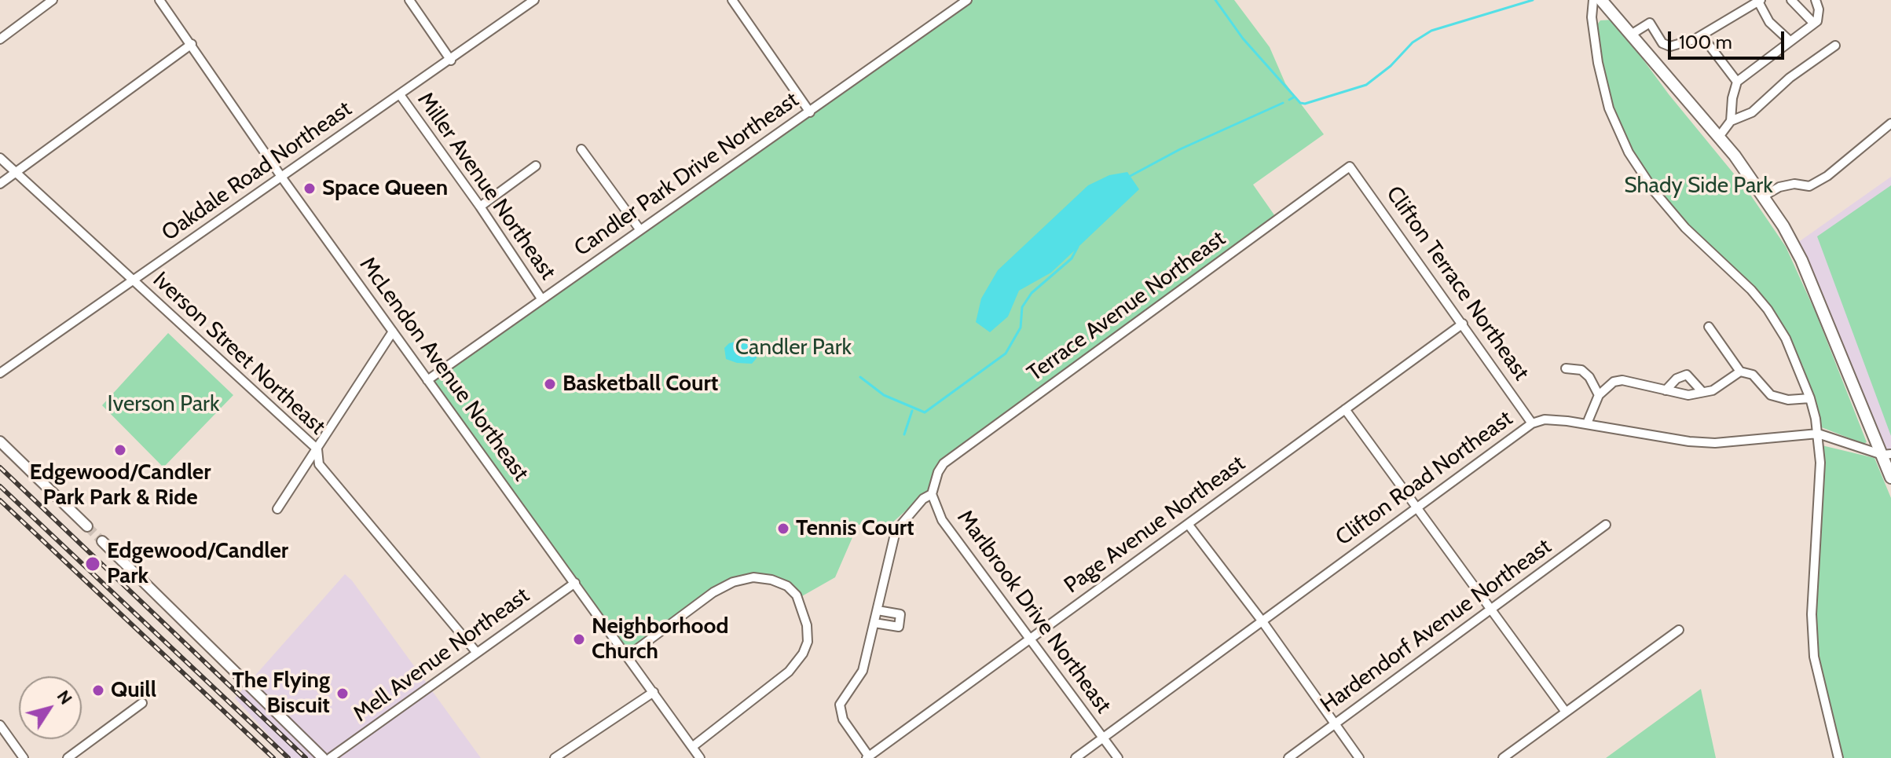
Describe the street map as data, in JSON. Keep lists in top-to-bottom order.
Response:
{
  "streets": {
    "street": [
      "Oakdale Road Northeast",
      "Candler Park Drive Northeast",
      "Miller Avenue Northeast",
      "Clifton Terrace Northeast",
      "Terrace Avenue Northeast",
      "Iverson Street Northeast",
      "McLendon Avenue Northeast",
      "Clifton Road Northeast",
      "Page Avenue Northeast",
      "Marlbrook Drive Northeast",
      "Hardendorf Avenue Northeast",
      "Mell Avenue Northeast"
    ]
  },
  "crossings": [
    ["Oakdale Road Northeast", "Miller Avenue Northeast"],
    ["Oakdale Road Northeast", "Iverson Street Northeast"],
    ["Oakdale Road Northeast", "McLendon Avenue Northeast"],
    ["Candler Park Drive Northeast", "Miller Avenue Northeast"],
    ["Candler Park Drive Northeast", "McLendon Avenue Northeast"],
    ["Clifton Terrace Northeast", "Terrace Avenue Northeast"],
    ["Clifton Terrace Northeast", "Clifton Road Northeast"],
    ["Clifton Terrace Northeast", "Page Avenue Northeast"],
    ["Terrace Avenue Northeast", "Page Avenue Northeast"],
    ["Terrace Avenue Northeast", "Marlbrook Drive Northeast"],
    ["Iverson Street Northeast", "Mell Avenue Northeast"],
    ["McLendon Avenue Northeast", "Mell Avenue Northeast"],
    ["Clifton Road Northeast", "Marlbrook Drive Northeast"],
    ["Page Avenue Northeast", "Marlbrook Drive Northeast"]
  ],
  "parks": ["Shady Side Park", "Candler Park", "Iverson Park"],
  "places": [
    "Space Queen",
    "Basketball Court",
    "Edgewood/Candler Park Park & Ride",
    "Tennis Court",
    "Edgewood/Candler Park",
    "Neighborhood Church",
    "Quill",
    "The Flying Biscuit"
  ],
  "scale_bar": "100 m",
  "north": "top right"
}
